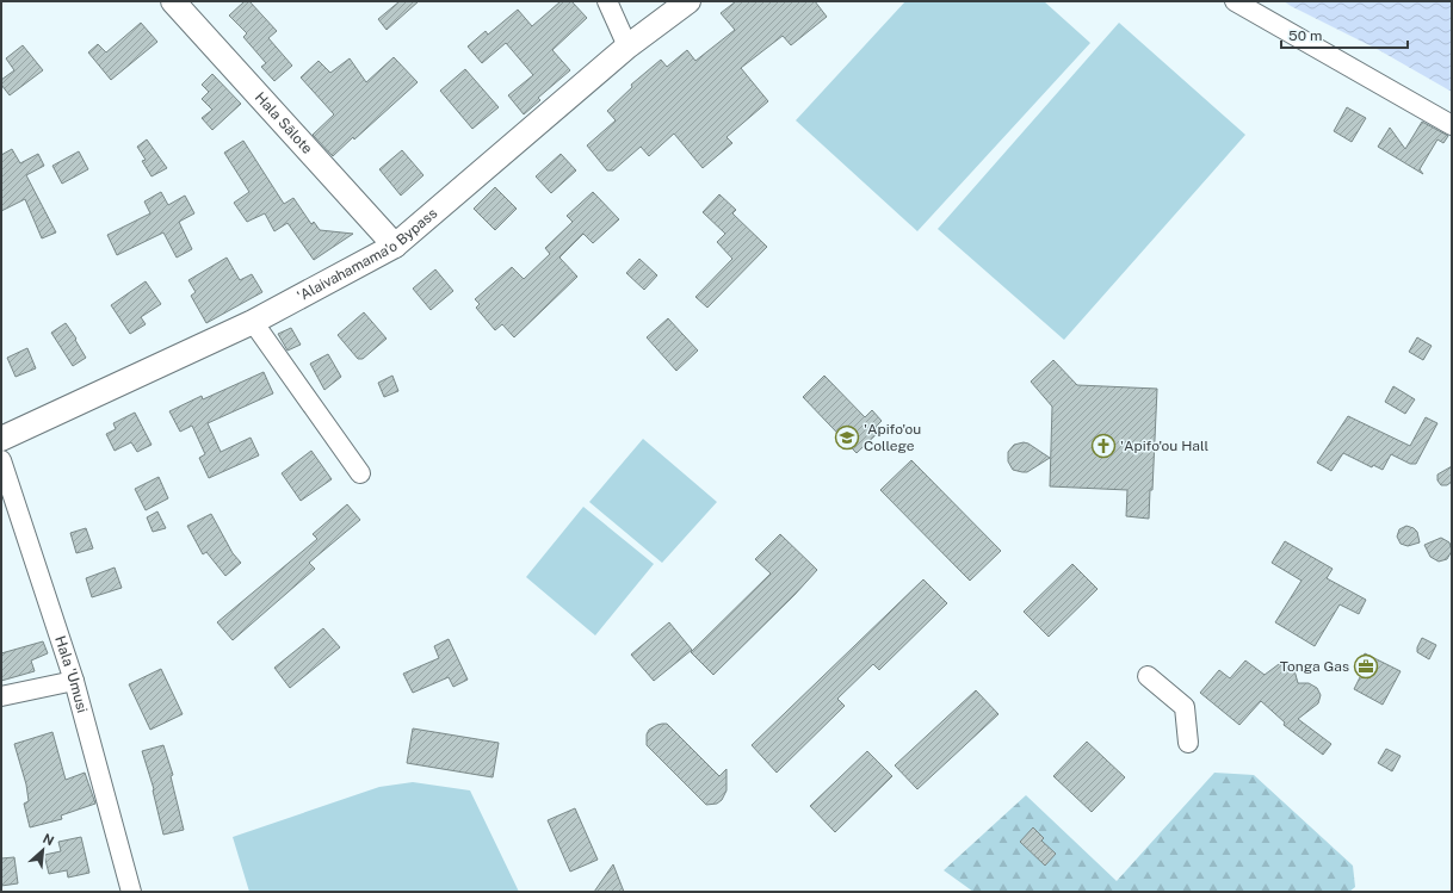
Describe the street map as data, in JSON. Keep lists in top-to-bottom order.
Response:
{
  "streets": {
    "main road": ["Hala Sālote", "'Alaivahamama'o Bypass"],
    "street": ["Hala 'Umusi"]
  },
  "crossings": [
    ["Hala Sālote", "'Alaivahamama'o Bypass"]
  ],
  "places": {
    "school or university": ["'Apifo'ou College"],
    "church": ["'Apifo'ou Hall"],
    "office": ["Tonga Gas"]
  },
  "scale_bar": "50 m",
  "north": "top right"
}
